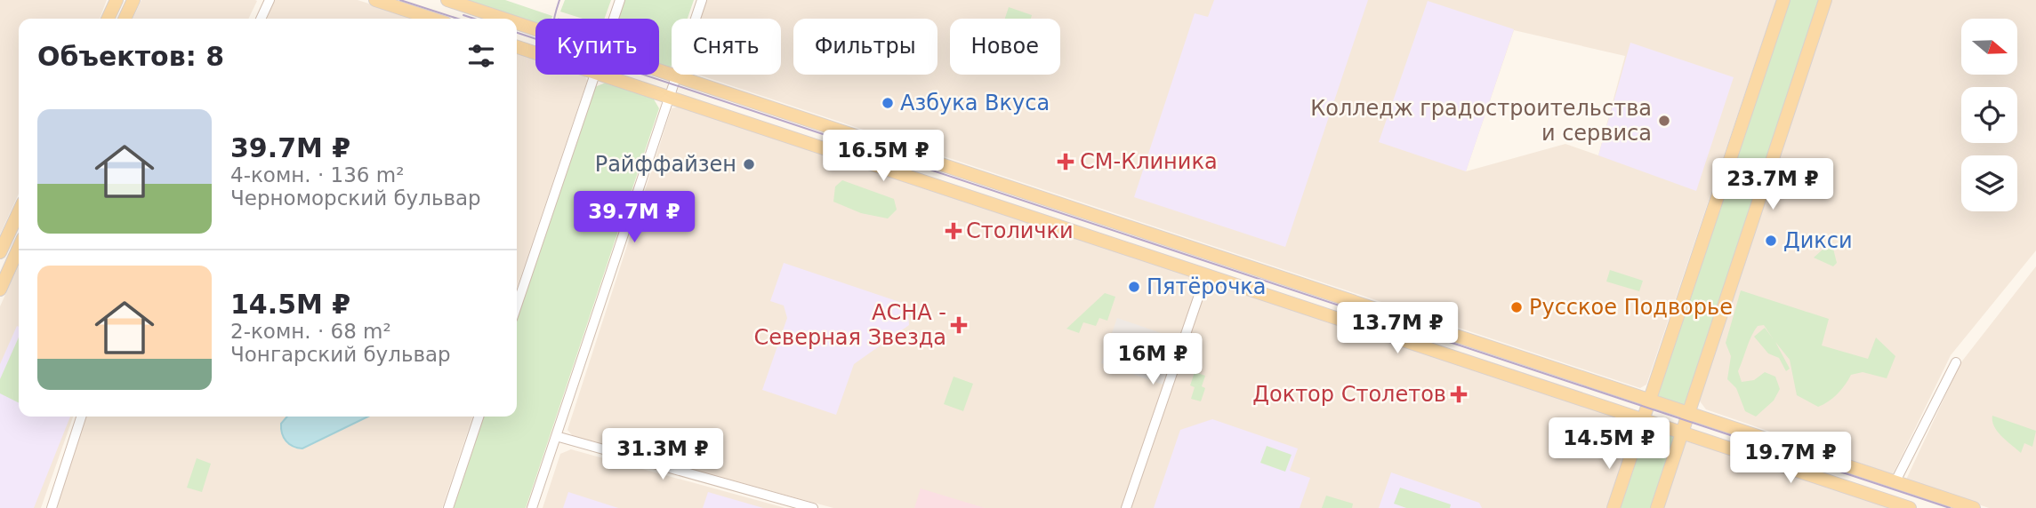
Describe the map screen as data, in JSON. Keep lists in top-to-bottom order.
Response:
{
  "places": {
    "other": [
      "Азбука Вкуса",
      "Колледж градостроительства и сервиса",
      "Райффайзен",
      "Дикси",
      "Пятёрочка",
      "Русское Подворье"
    ],
    "health": [
      "СМ-Клиника",
      "Столички",
      "АСНА - Северная Звезда",
      "Доктор Столетов"
    ]
  },
  "north": "right",
  "page": {
    "chip": [
      "Купить",
      "Снять",
      "Фильтры",
      "Новое"
    ],
    "heading": "Объектов: 8",
    "list": [
      {
        "name": "39.7M ₽",
        "note": "4-комн. · 136 m² · Черноморский бульвар"
      },
      {
        "name": "14.5M ₽",
        "note": "2-комн. · 68 m² · Чонгарский бульвар"
      }
    ],
    "price": [
      "16.5M ₽",
      "23.7M ₽",
      "39.7M ₽",
      "13.7M ₽",
      "16M ₽",
      "14.5M ₽",
      "31.3M ₽",
      "19.7M ₽"
    ]
  }
}
